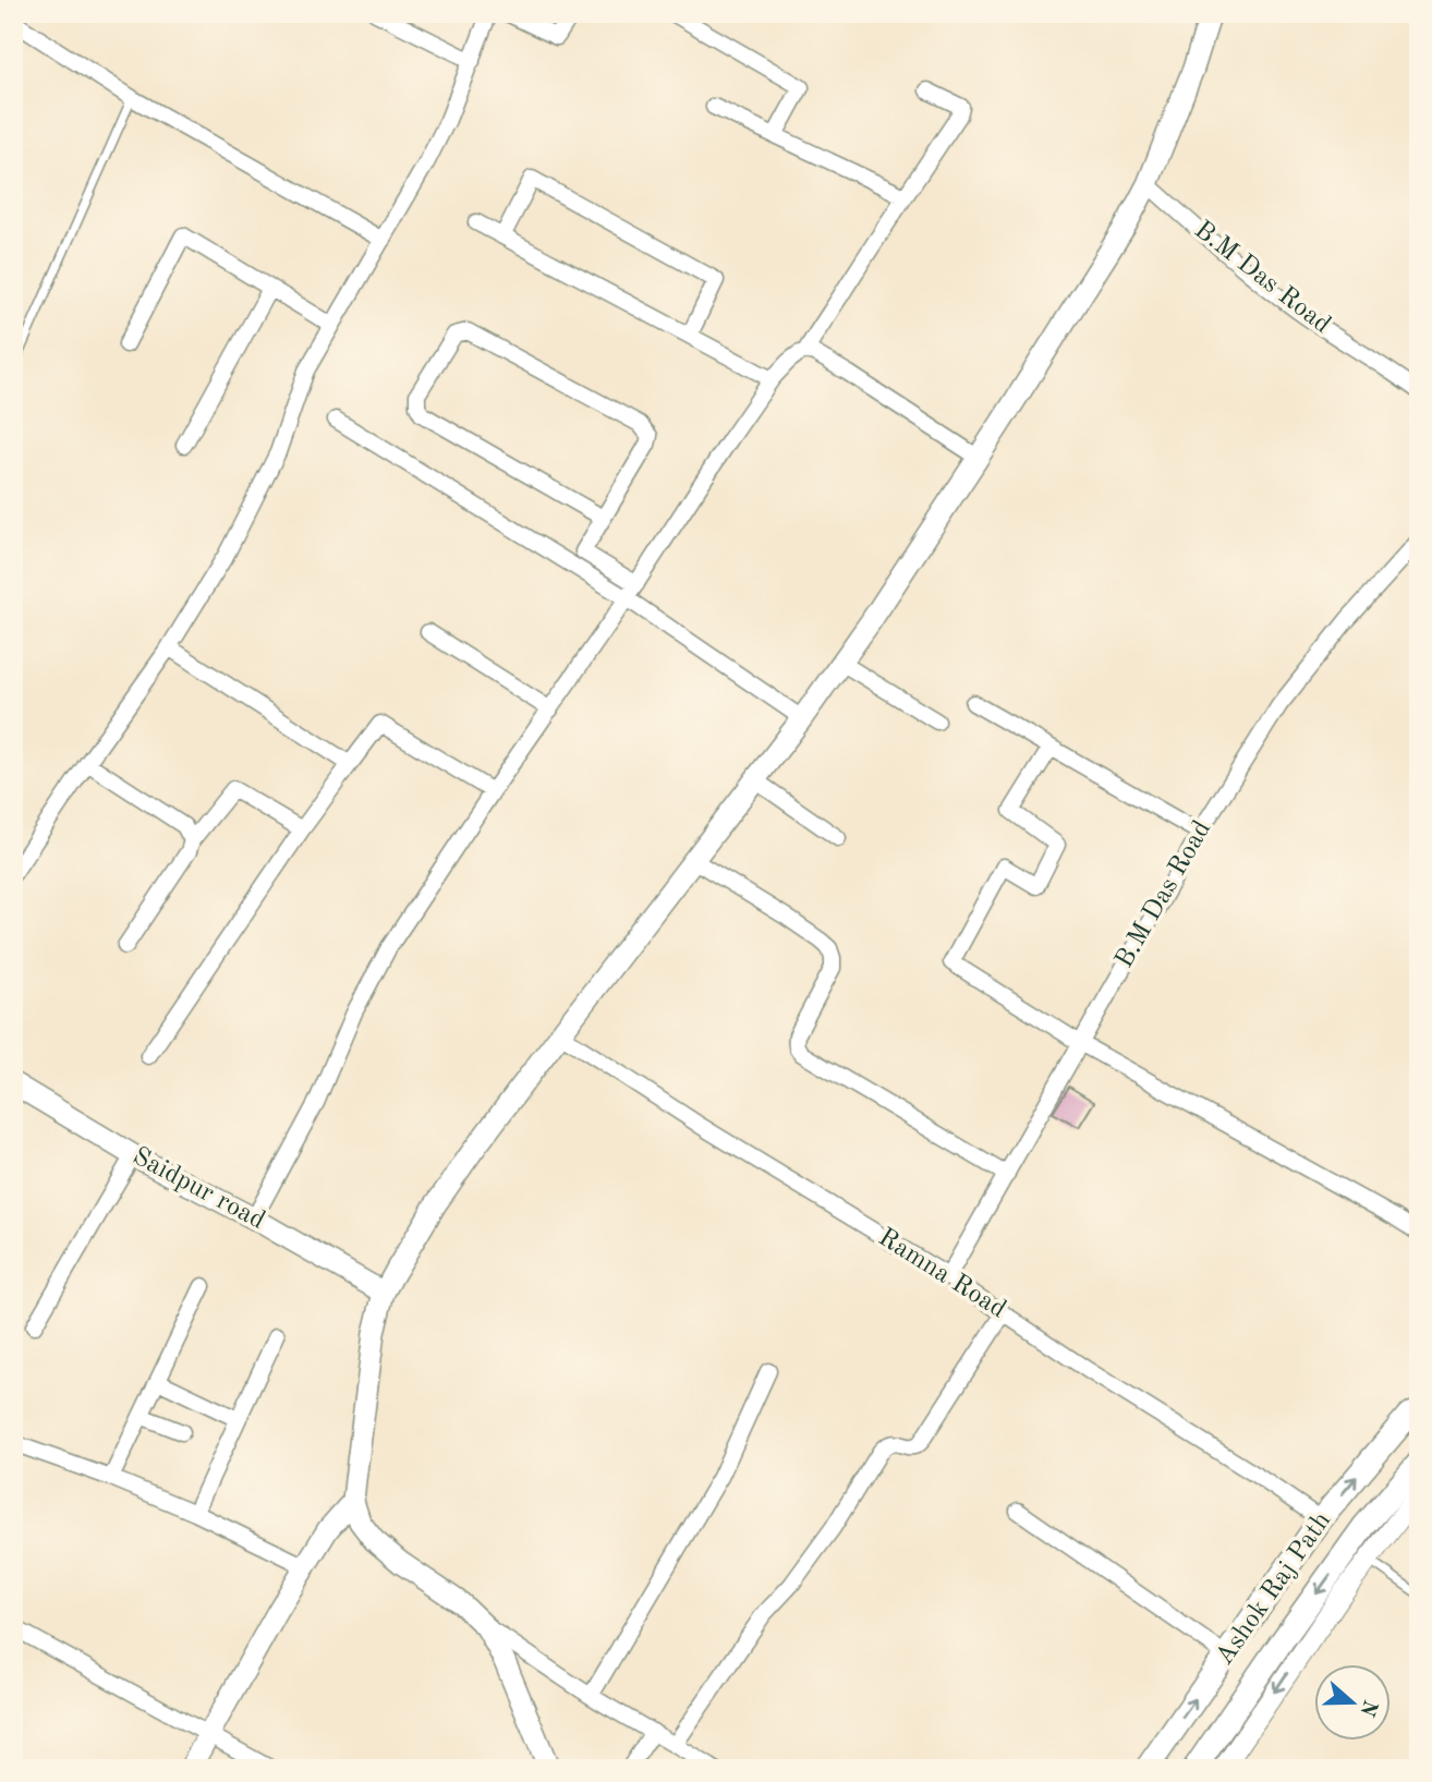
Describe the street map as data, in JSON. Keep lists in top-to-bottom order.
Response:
{
  "streets": {
    "main road": ["Saidpur road", "Ashok Raj Path"],
    "street": ["B.M Das Road", "Ramna Road"]
  },
  "crossings": [
    ["B.M Das Road", "Ramna Road"],
    ["Ramna Road", "Ashok Raj Path"]
  ],
  "north": "right"
}
